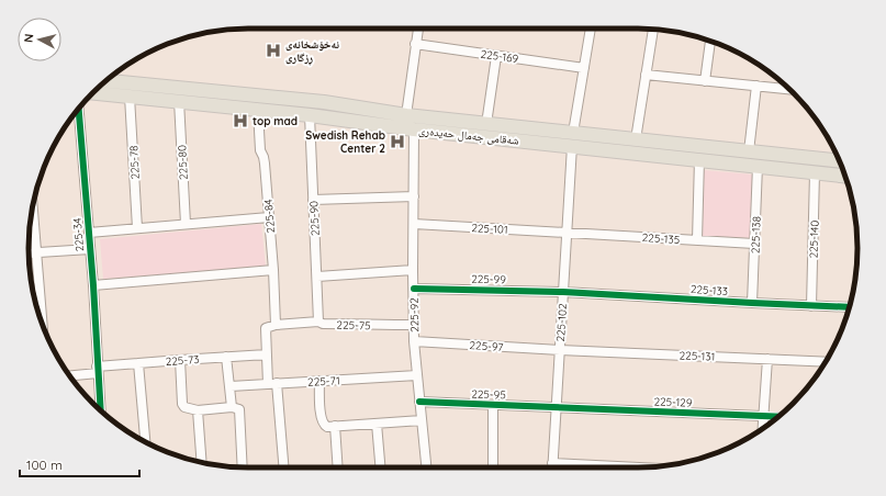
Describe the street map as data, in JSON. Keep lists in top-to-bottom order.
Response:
{
  "streets": {
    "main road": ["شەقامی جەمال حەیدەری"],
    "street": [
      "225-169",
      "225-78",
      "225-80",
      "225-84",
      "225-90",
      "225-101",
      "225-34",
      "225-138",
      "225-135",
      "225-140",
      "225-99",
      "225-133",
      "225-92",
      "225-102",
      "225-75",
      "225-97",
      "225-131",
      "225-73",
      "225-71",
      "225-95",
      "225-129"
    ]
  },
  "crossings": [
    ["225-169", "225-102"],
    ["شەقامی جەمال حەیدەری", "225-78"],
    ["شەقامی جەمال حەیدەری", "225-80"],
    ["شەقامی جەمال حەیدەری", "225-84"],
    ["شەقامی جەمال حەیدەری", "225-90"],
    ["شەقامی جەمال حەیدەری", "225-138"],
    ["شەقامی جەمال حەیدەری", "225-140"],
    ["شەقامی جەمال حەیدەری", "225-92"],
    ["شەقامی جەمال حەیدەری", "225-102"],
    ["225-84", "225-75"],
    ["225-84", "225-73"],
    ["225-84", "225-71"],
    ["225-90", "225-75"],
    ["225-101", "225-135"],
    ["225-101", "225-92"],
    ["225-101", "225-102"],
    ["225-34", "225-73"],
    ["225-138", "225-135"],
    ["225-138", "225-133"],
    ["225-135", "225-102"],
    ["225-140", "225-133"],
    ["225-99", "225-133"],
    ["225-99", "225-92"],
    ["225-99", "225-102"],
    ["225-133", "225-102"],
    ["225-92", "225-75"],
    ["225-92", "225-97"],
    ["225-92", "225-71"],
    ["225-92", "225-95"],
    ["225-102", "225-97"],
    ["225-102", "225-131"],
    ["225-102", "225-95"],
    ["225-102", "225-129"],
    ["225-97", "225-131"],
    ["225-95", "225-129"]
  ],
  "places": {
    "hospital": ["نەخۆشخانەی ڕزگاری", "top mad", "Swedish Rehab Center 2"]
  },
  "scale_bar": "100 m",
  "north": "left"
}
